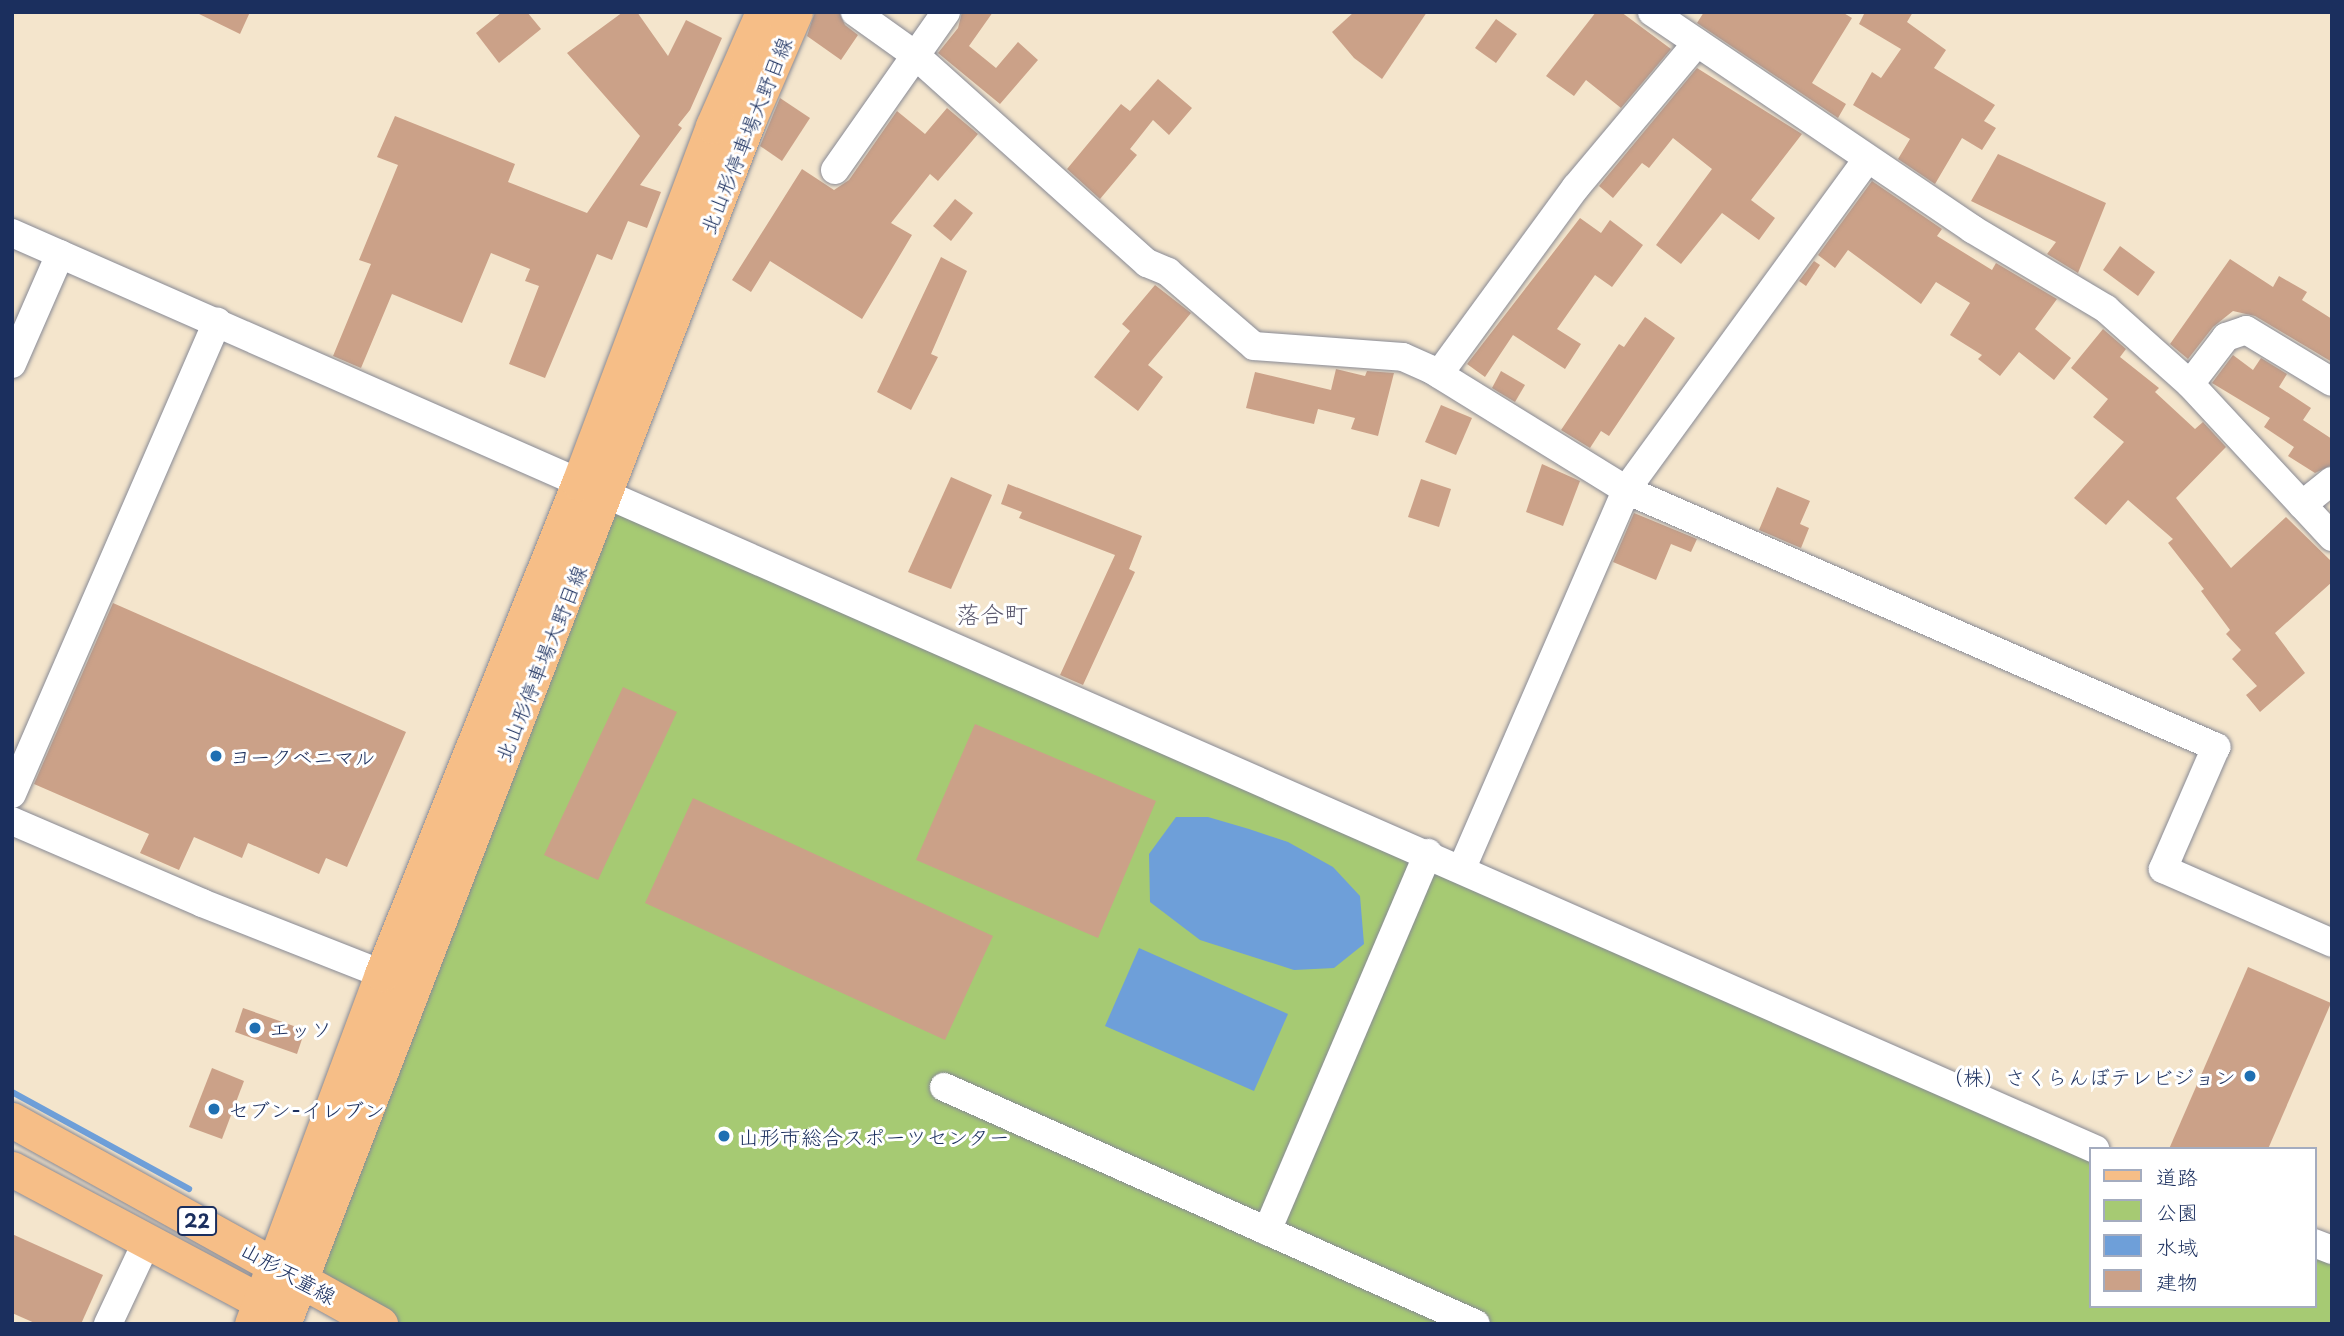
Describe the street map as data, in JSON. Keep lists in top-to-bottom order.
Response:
{
  "streets": {
    "main road": ["北山形停車場大野目線", "22", "山形天童線"]
  },
  "crossings": [
    ["北山形停車場大野目線", "山形天童線"]
  ],
  "districts": ["落合町"],
  "places": [
    "ヨークベニマル",
    "エッソ",
    "（株）さくらんぼテレビジョン",
    "セブン-イレブン",
    "山形市総合スポーツセンター"
  ],
  "legend": [
    "道路",
    "公園",
    "水域",
    "建物"
  ]
}
